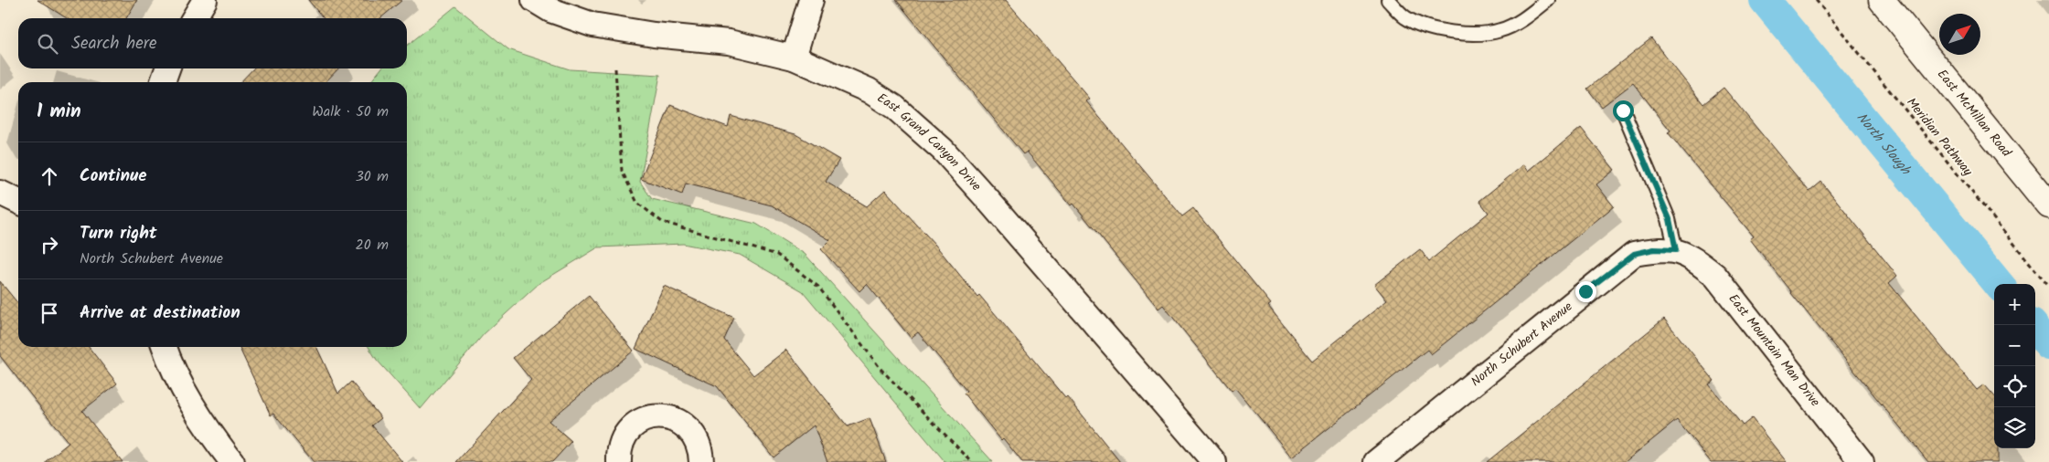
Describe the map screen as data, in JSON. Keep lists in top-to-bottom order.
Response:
{
  "streets": {
    "main road": ["East McMillan Road"],
    "street": ["East Grand Canyon Drive", "North Schubert Avenue", "East Mountain Man Drive"],
    "path": ["Meridian Pathway"]
  },
  "crossings": [
    ["North Schubert Avenue", "East Mountain Man Drive"]
  ],
  "water": ["North Slough"],
  "north": "top right",
  "page": {
    "search": "Search here",
    "heading": ["1 min", "Walk · 50 m"],
    "list": [
      ["Continue", "30 m"],
      ["Turn right", "North Schubert Avenue", "20 m"],
      "Arrive at destination"
    ],
    "map_buttons": ["+", "−"]
  }
}
